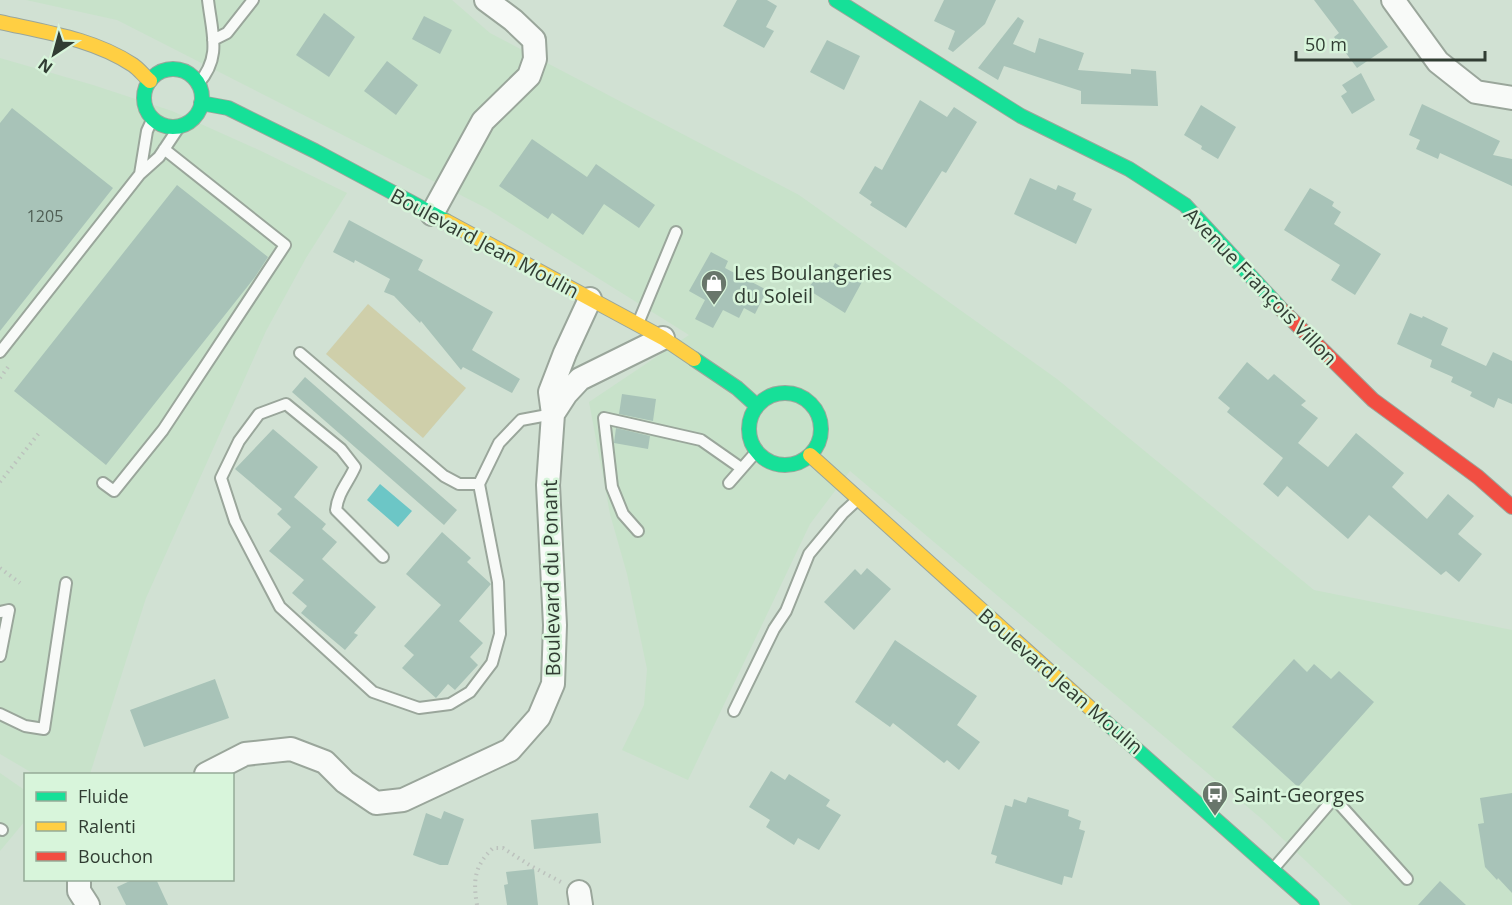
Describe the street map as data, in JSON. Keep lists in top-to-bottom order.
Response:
{
  "streets": {
    "street": ["Boulevard Jean Moulin", "Avenue François Villon", "Boulevard du Ponant"]
  },
  "crossings": [
    ["Boulevard Jean Moulin", "Boulevard du Ponant"]
  ],
  "places": {
    "shop": ["Les Boulangeries du Soleil"],
    "bus stop": ["Saint-Georges"]
  },
  "house_numbers": ["1205"],
  "legend": ["Fluide", "Ralenti", "Bouchon"],
  "scale_bar": "50 m",
  "north": "bottom left"
}
